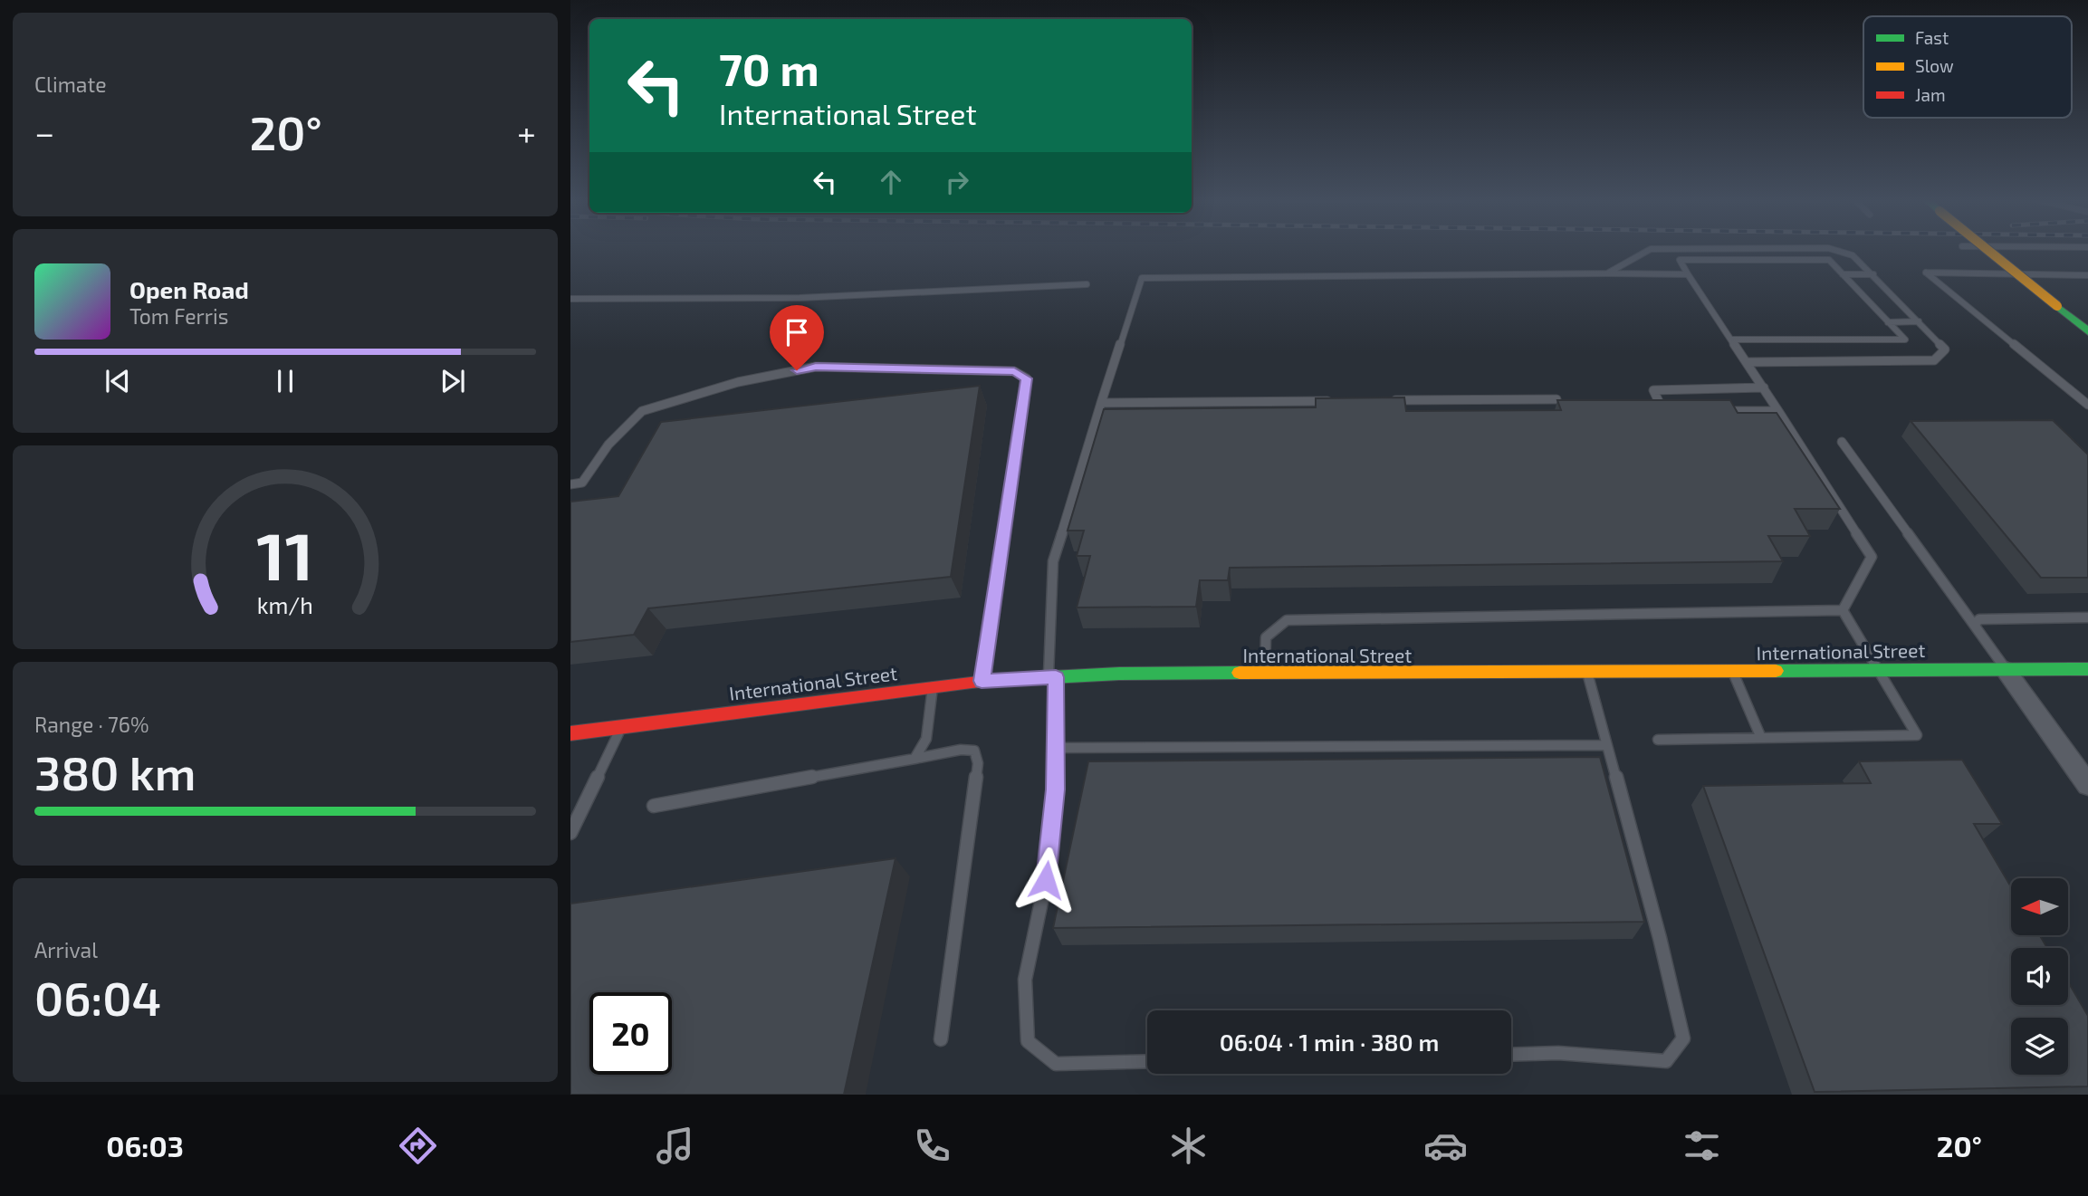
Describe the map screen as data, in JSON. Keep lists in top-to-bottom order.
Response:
{
  "streets": {
    "street": ["International Street"]
  },
  "legend": ["Fast", "Slow", "Jam"],
  "north": "left",
  "page": {
    "tile": [
      "Climate",
      ["Range · 76%", "380 km"],
      ["Arrival", "06:04"]
    ],
    "turn": ["70 m", "International Street"],
    "heat": ["−", "20°", "+"],
    "song": ["Open Road", "Tom Ferris"],
    "limit": "20",
    "trip": "06:04 · 1 min · 380 m",
    "tabs": ["06:03", "20°"],
    "gauge": ["11", "km/h"]
  }
}
